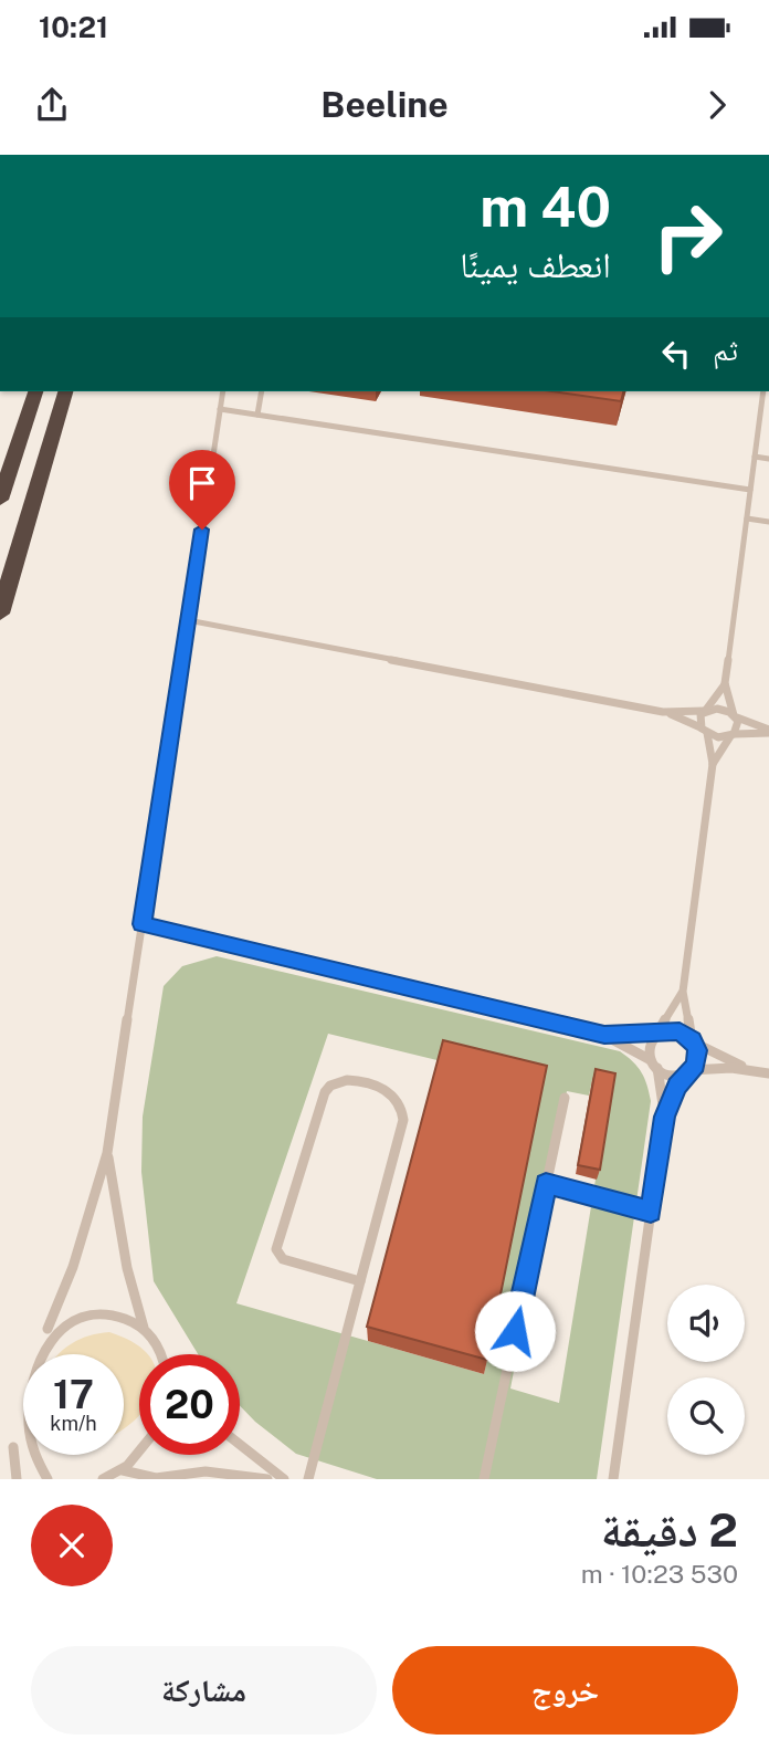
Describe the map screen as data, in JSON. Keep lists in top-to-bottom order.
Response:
{
  "page": {
    "status": "10:21",
    "header": "Beeline",
    "turn": ["40 m", "انعطف يمينًا"],
    "then": "ثم",
    "speed": "17 km/h",
    "limit": "20",
    "heading": ["2 دقيقة", "530 m · 10:23"],
    "buttons": ["خروج", "مشاركة"]
  }
}
